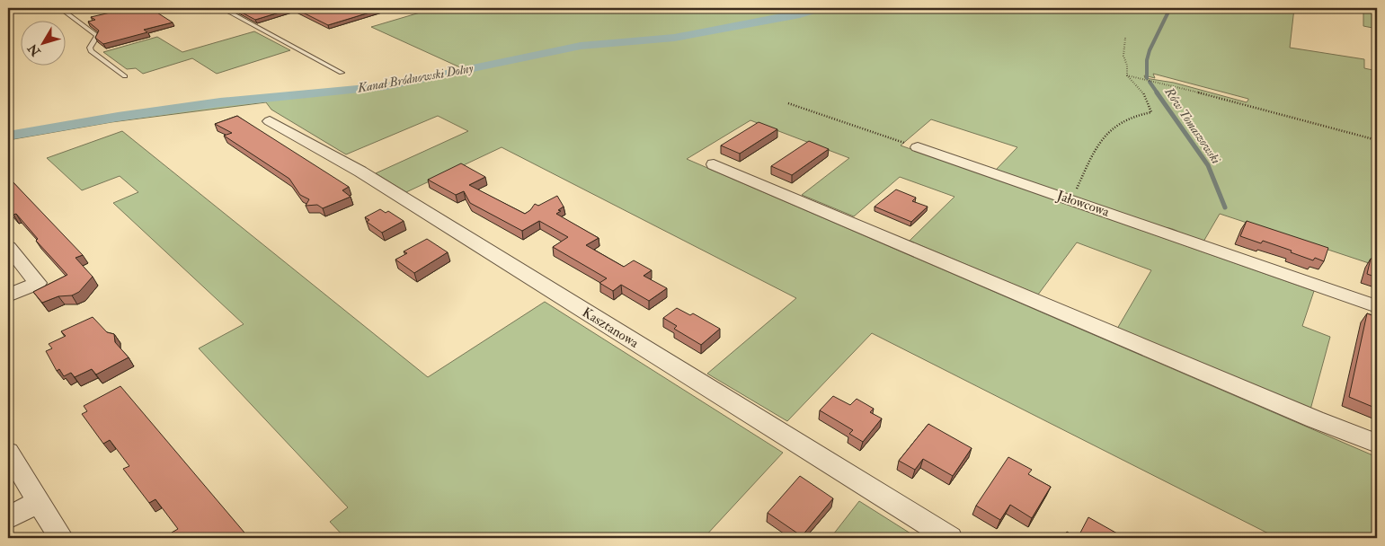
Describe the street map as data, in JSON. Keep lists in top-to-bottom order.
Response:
{
  "streets": {
    "street": ["Jałowcowa", "Kasztanowa"]
  },
  "water": ["Kanał Bródnowski Dolny", "Rów Tomaszowski"],
  "north": "bottom left"
}
